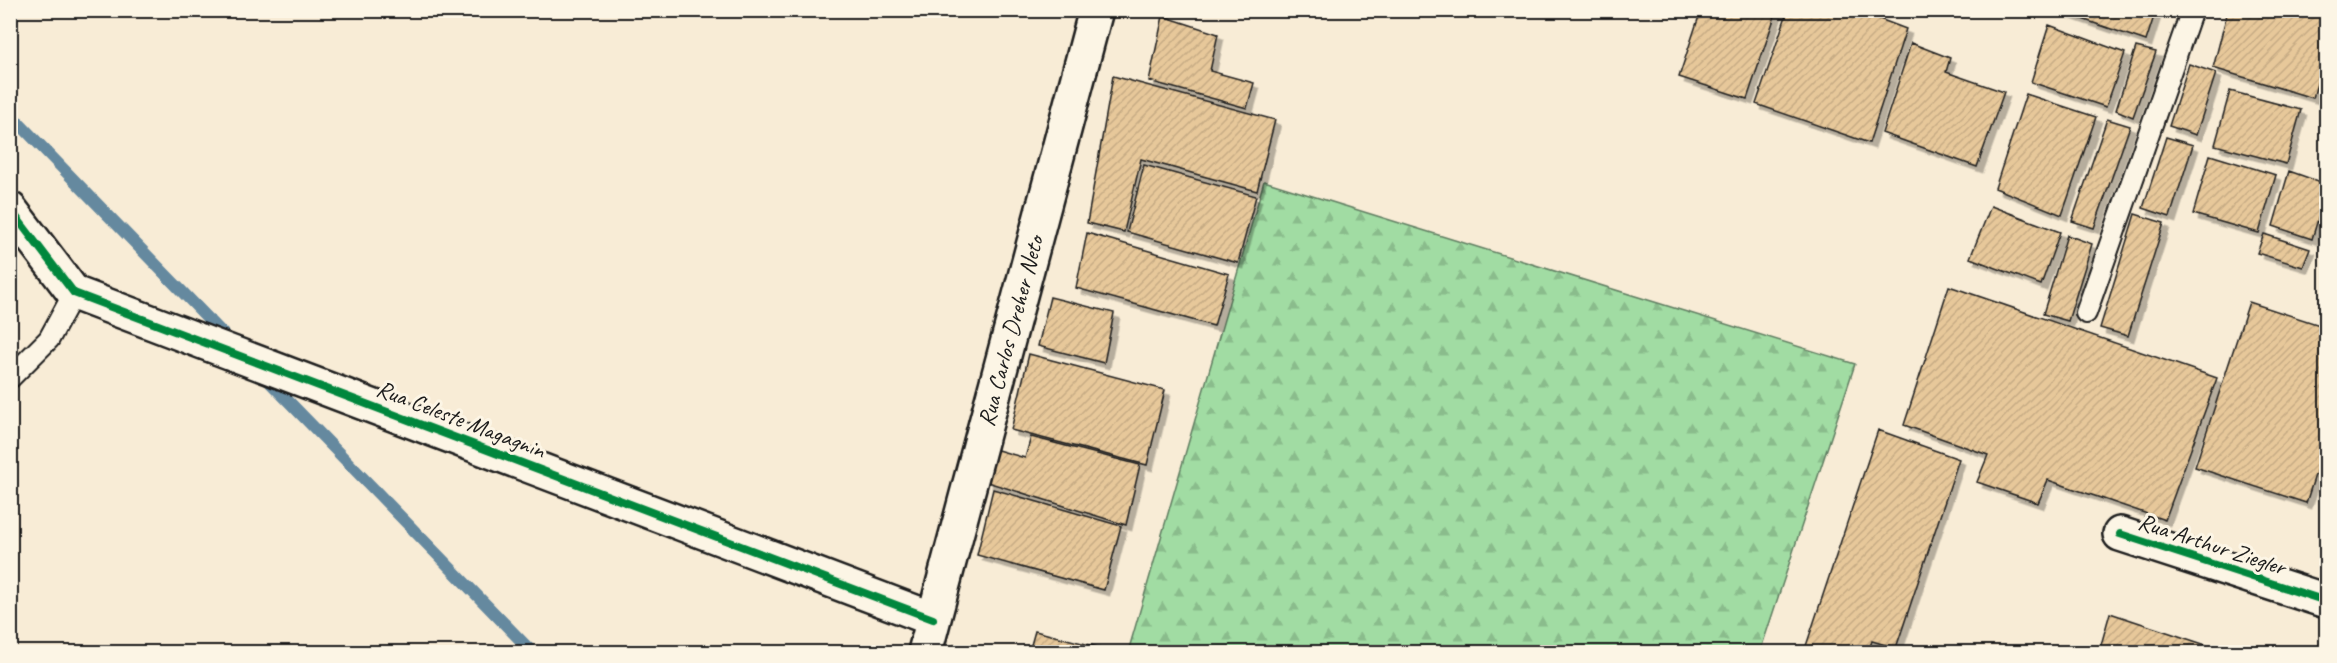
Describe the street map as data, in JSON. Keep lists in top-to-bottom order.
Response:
{
  "streets": {
    "street": ["Rua Carlos Dreher Neto", "Rua Celeste Magagnin", "Rua Arthur Ziegler"]
  },
  "crossings": [
    ["Rua Carlos Dreher Neto", "Rua Celeste Magagnin"]
  ]
}
